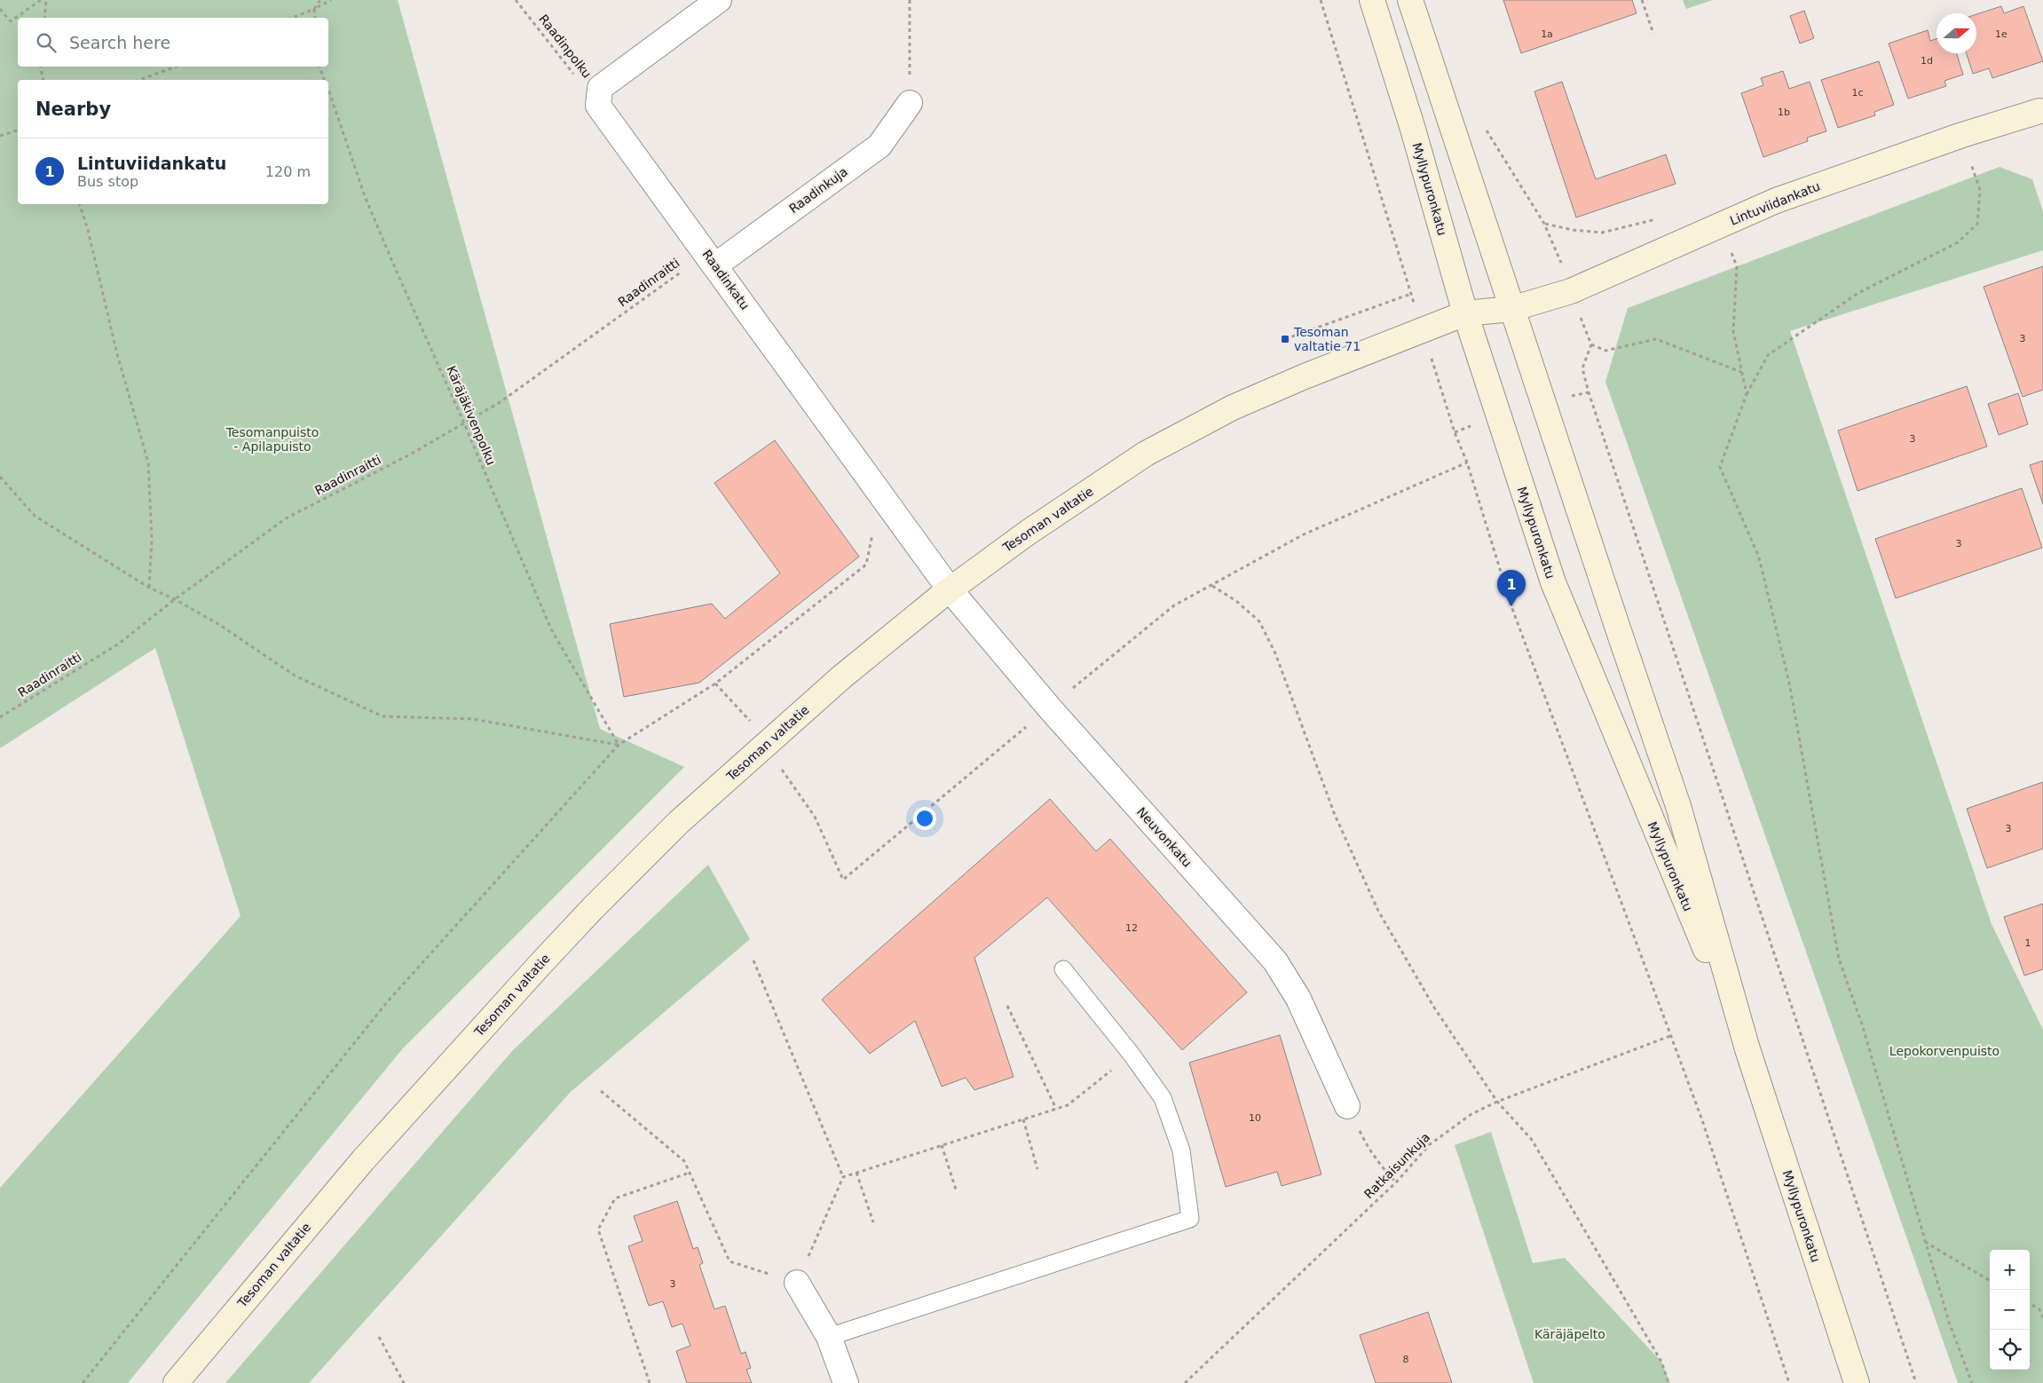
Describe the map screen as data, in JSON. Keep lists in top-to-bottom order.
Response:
{
  "streets": {
    "main road": ["Myllypuronkatu", "Lintuviidankatu", "Tesoman valtatie"],
    "street": ["Raadinkuja", "Raadinkatu", "Neuvonkatu"],
    "path": [
      "Raadinpolku",
      "Raadinraitti",
      "Käräjäkivenpolku",
      "Ratkaisunkuja"
    ]
  },
  "crossings": [
    ["Raadinpolku", "Raadinkatu"],
    ["Myllypuronkatu", "Lintuviidankatu"],
    ["Myllypuronkatu", "Tesoman valtatie"],
    ["Raadinkuja", "Raadinkatu"],
    ["Raadinkuja", "Raadinraitti"],
    ["Lintuviidankatu", "Tesoman valtatie"],
    ["Raadinkatu", "Raadinraitti"],
    ["Raadinkatu", "Tesoman valtatie"],
    ["Raadinkatu", "Neuvonkatu"],
    ["Raadinraitti", "Käräjäkivenpolku"],
    ["Tesoman valtatie", "Neuvonkatu"]
  ],
  "parks": ["Tesomanpuisto - Apilapuisto", "Lepokorvenpuisto", "Käräjäpelto"],
  "places": {
    "transit": ["Tesoman valtatie 71"]
  },
  "house_numbers": [
    "1a",
    "1e",
    "1d",
    "1c",
    "1b",
    "3",
    "3",
    "3",
    "3",
    "12",
    "1",
    "10",
    "3",
    "8"
  ],
  "north": "right",
  "page": {
    "search": "Search here",
    "heading": "Nearby",
    "list": [
      {
        "mark": "1",
        "name": "Lintuviidankatu",
        "note": "Bus stop",
        "value": "120 m"
      }
    ],
    "pins": "1",
    "map_buttons": ["+", "−"]
  }
}
